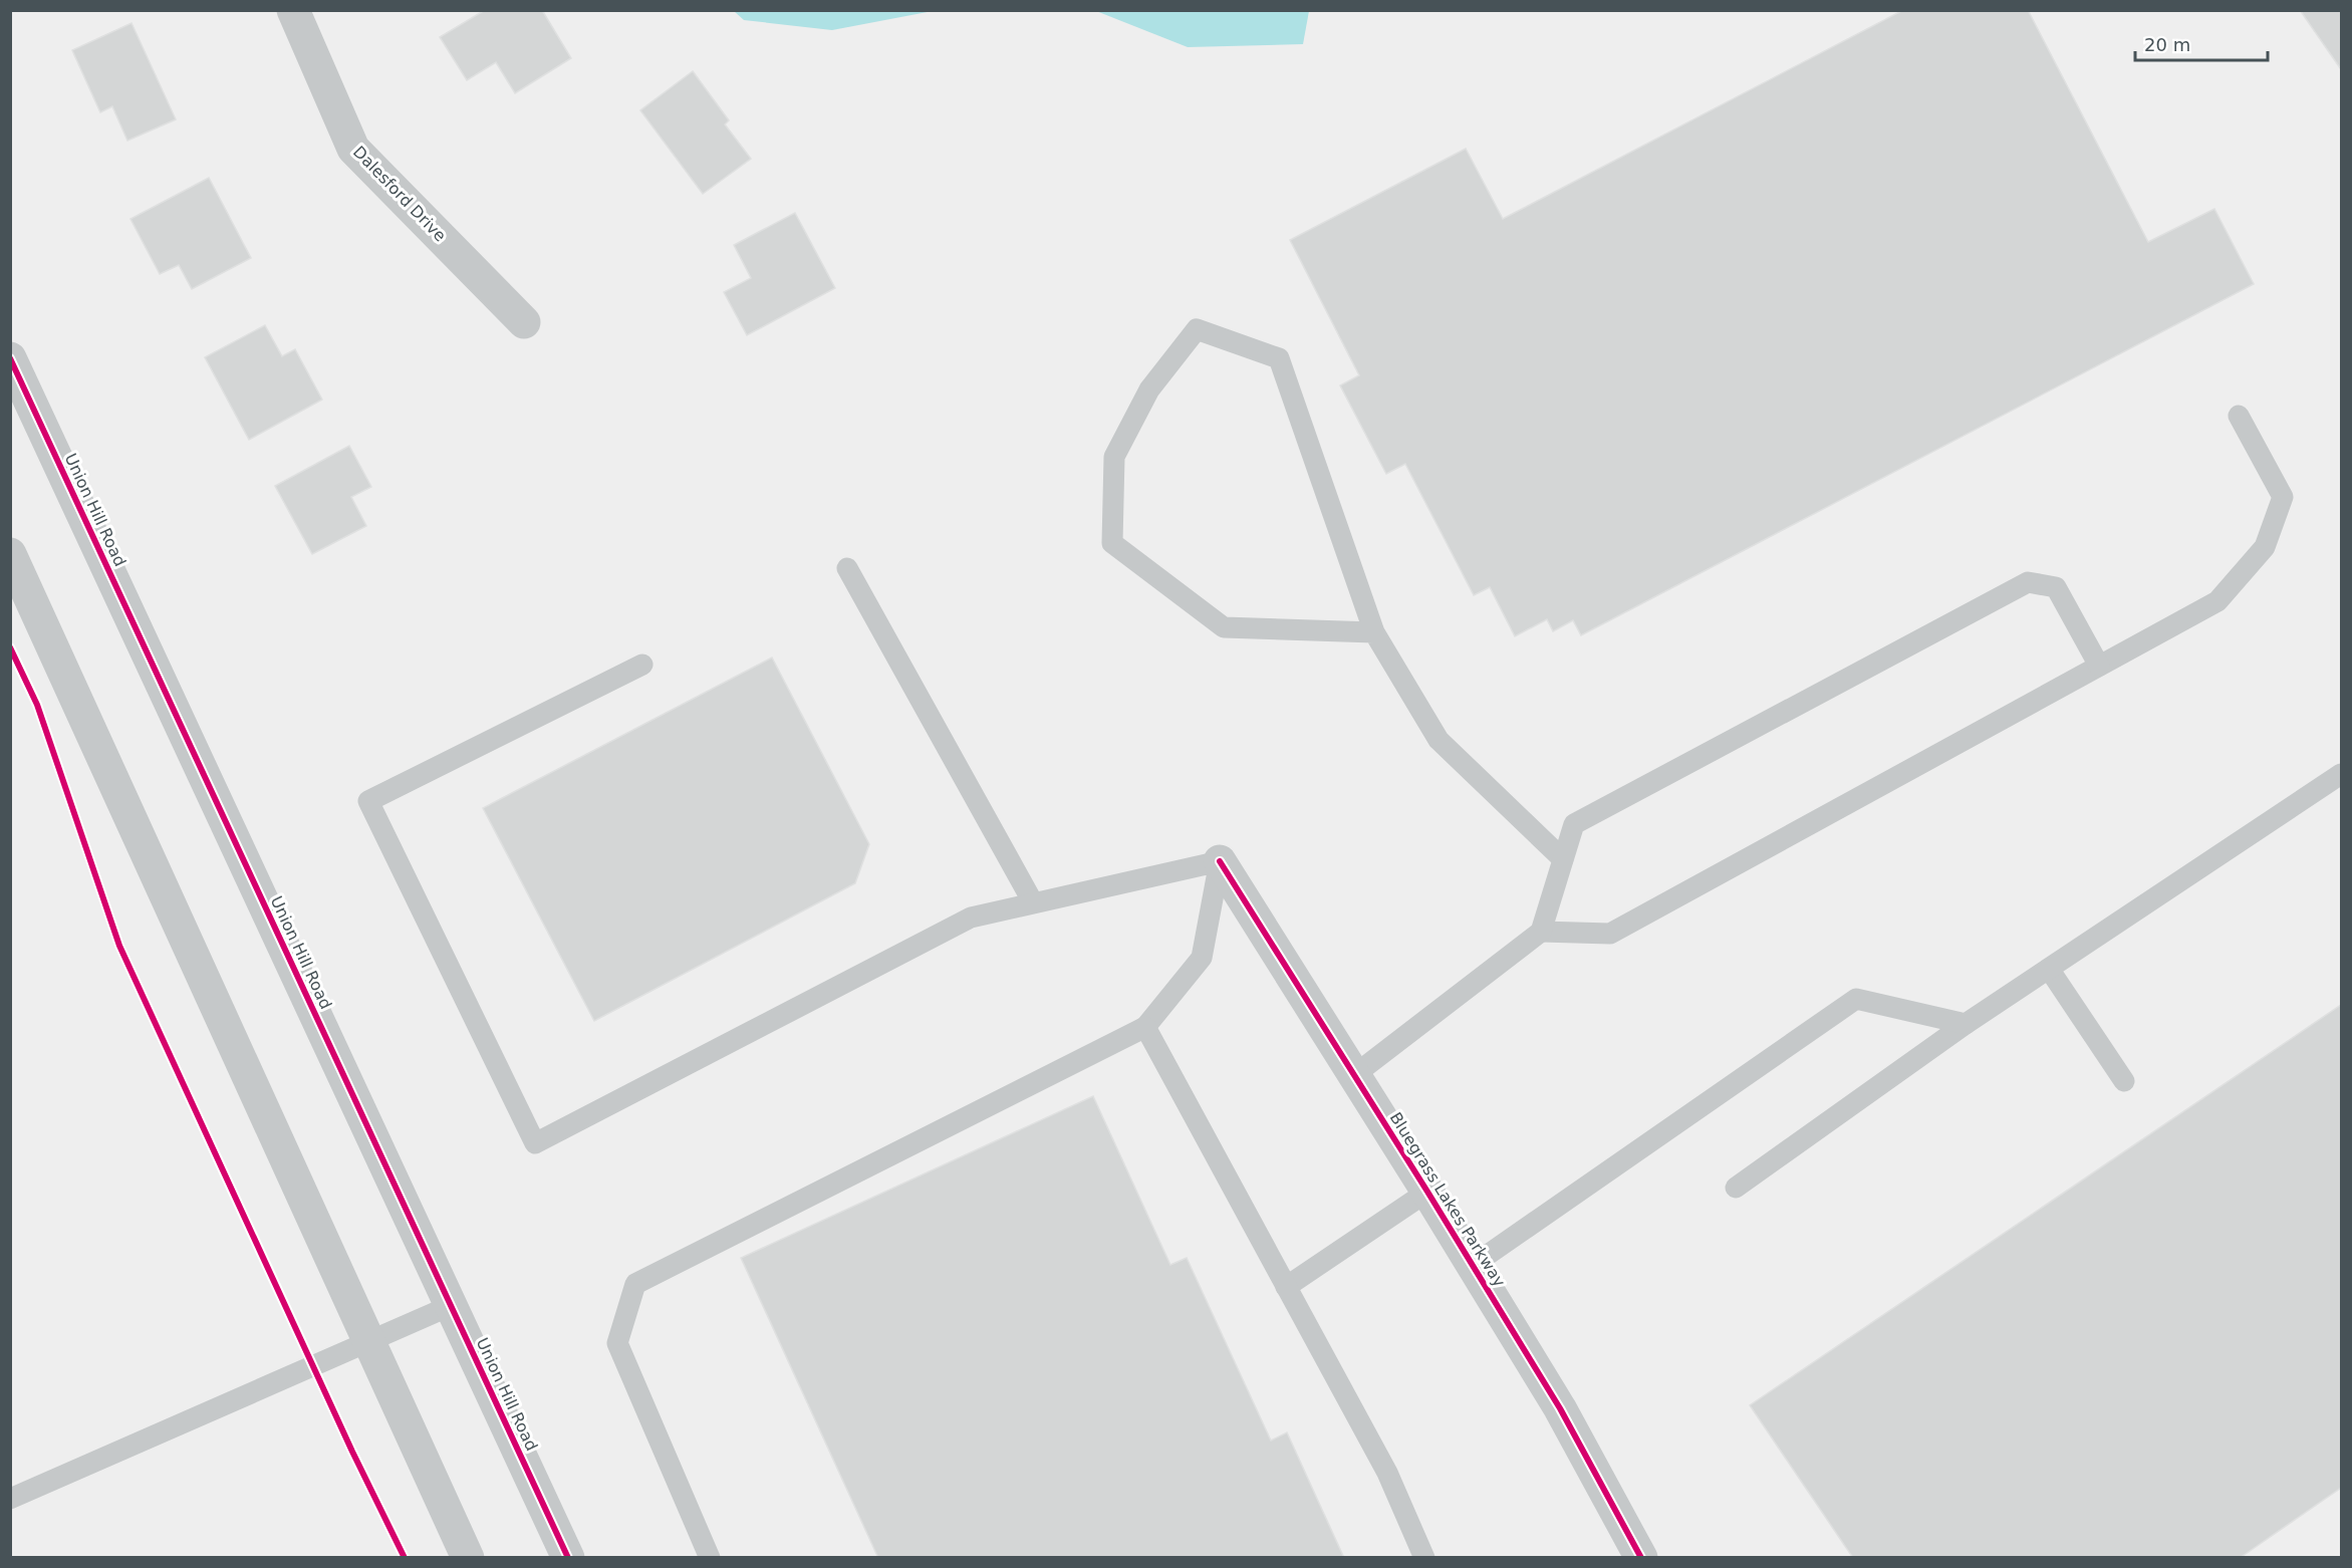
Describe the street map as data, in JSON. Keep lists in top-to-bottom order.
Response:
{
  "streets": {
    "street": ["Dalesford Drive", "Union Hill Road", "Bluegrass Lakes Parkway"]
  },
  "scale_bar": "20 m"
}
